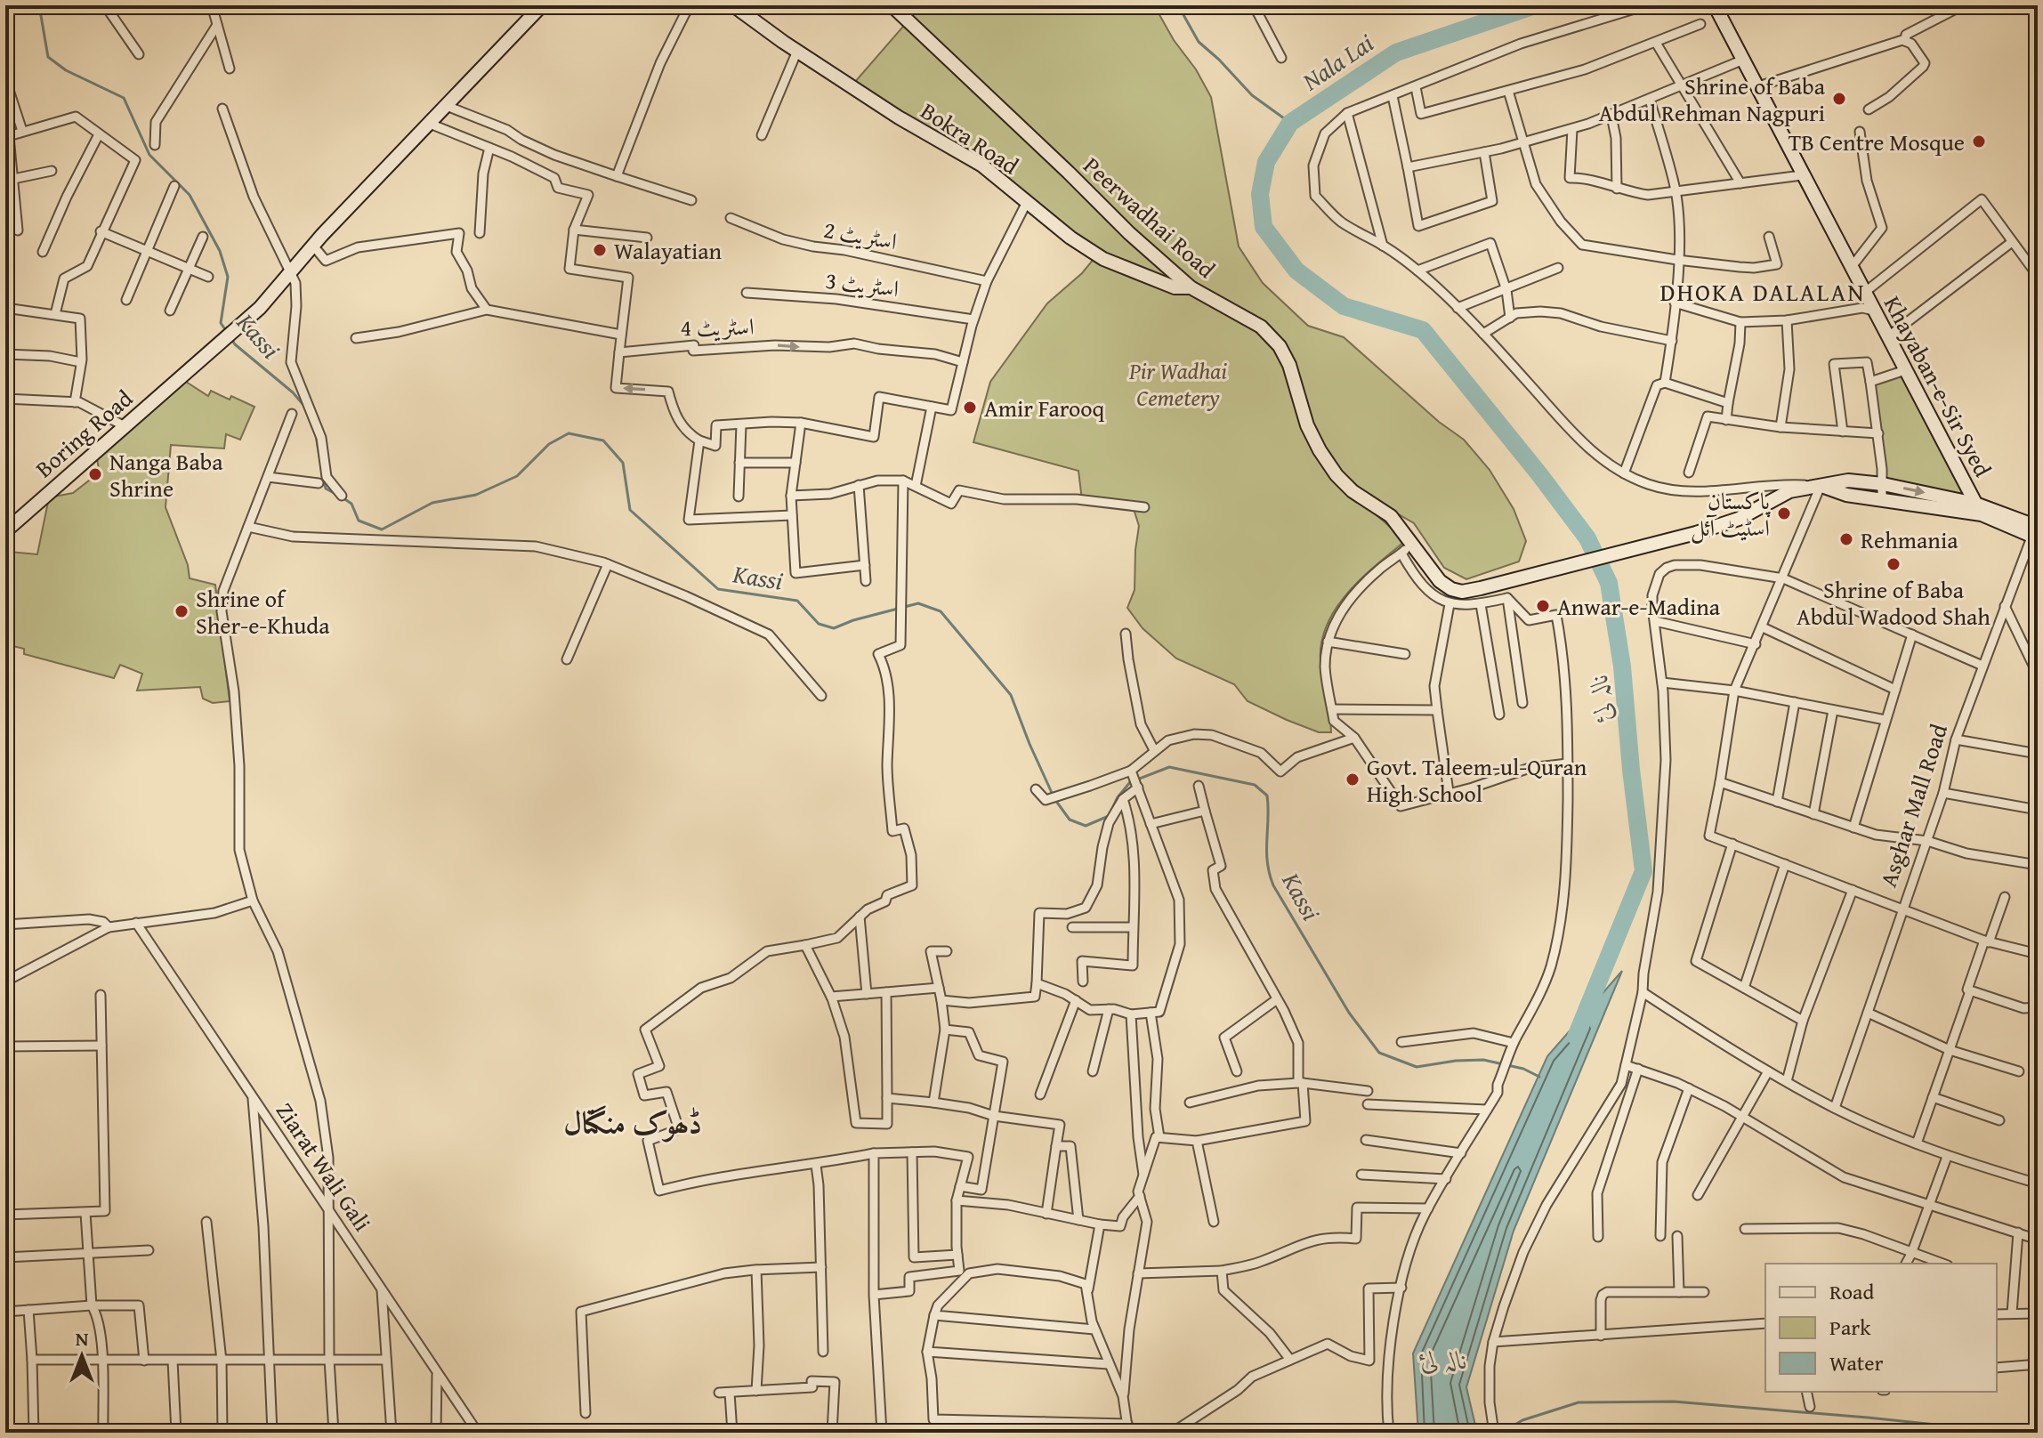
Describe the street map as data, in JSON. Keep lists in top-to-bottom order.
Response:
{
  "streets": {
    "main road": [
      "Bokra Road",
      "Peerwadhai Road",
      "Khayaban-e-Sir Syed",
      "Boring Road"
    ],
    "street": [
      "اسٹریٹ 2",
      "اسٹریٹ 3",
      "اسٹریٹ 4",
      "Asghar Mall Road",
      "Ziarat Wali Gali"
    ]
  },
  "crossings": [
    ["Bokra Road", "Peerwadhai Road"]
  ],
  "one_way": ["اسٹریٹ 4"],
  "districts": ["DHOKA DALALAN", "ڈھوک منگتال"],
  "water": ["Nala Lai", "Kassi", "نالہ لئ"],
  "parks": ["Pir Wadhai Cemetery"],
  "places": [
    "Shrine of Baba Abdul Rehman Nagpuri",
    "TB Centre Mosque",
    "Walayatian",
    "Amir Farooq",
    "Nanga Baba Shrine",
    "پاکستان اسٹیٹ آئل",
    "Rehmania",
    "Shrine of Baba Abdul Wadood Shah",
    "Anwar-e-Madina",
    "Shrine of Sher-e-Khuda",
    "Govt. Taleem-ul-Quran High School"
  ],
  "legend": ["Road", "Park", "Water"],
  "north": "top"
}
